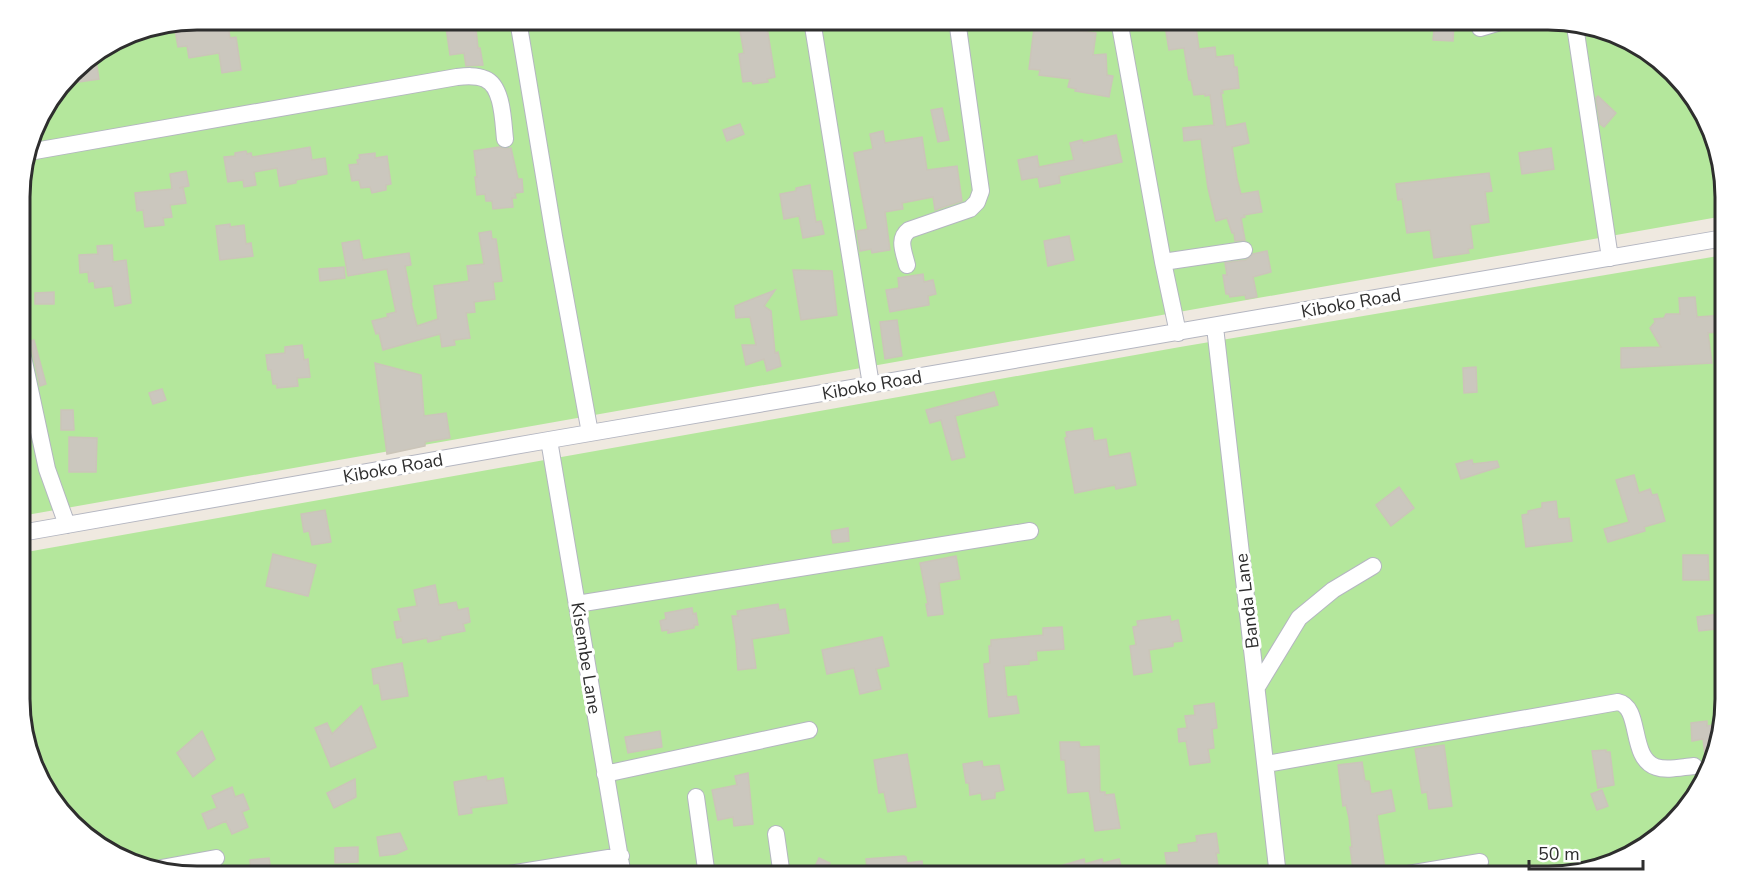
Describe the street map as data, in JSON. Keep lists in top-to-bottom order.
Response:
{
  "streets": {
    "street": ["Kiboko Road", "Banda Lane", "Kisembe Lane"]
  },
  "crossings": [
    ["Kiboko Road", "Banda Lane"],
    ["Kiboko Road", "Kisembe Lane"]
  ],
  "scale_bar": "50 m"
}
